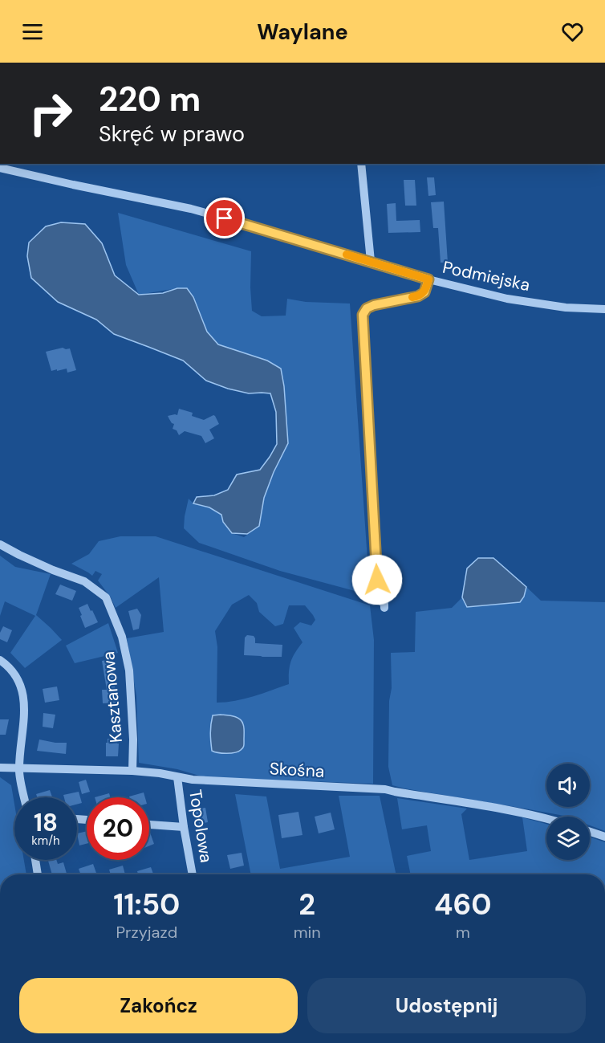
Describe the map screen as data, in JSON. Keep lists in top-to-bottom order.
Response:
{
  "streets": {
    "street": [
      "Podmiejska",
      "Kasztanowa",
      "Skośna",
      "Topolowa"
    ]
  },
  "crossings": [
    ["Kasztanowa", "Skośna"],
    ["Skośna", "Topolowa"]
  ],
  "page": {
    "header": "Waylane",
    "turn": ["220 m", "Skręć w prawo"],
    "speed": "18 km/h",
    "limit": "20",
    "eta": [
      "11:50",
      "Przyjazd",
      "2",
      "min",
      "460",
      "m"
    ],
    "buttons": ["Zakończ", "Udostępnij"]
  }
}
